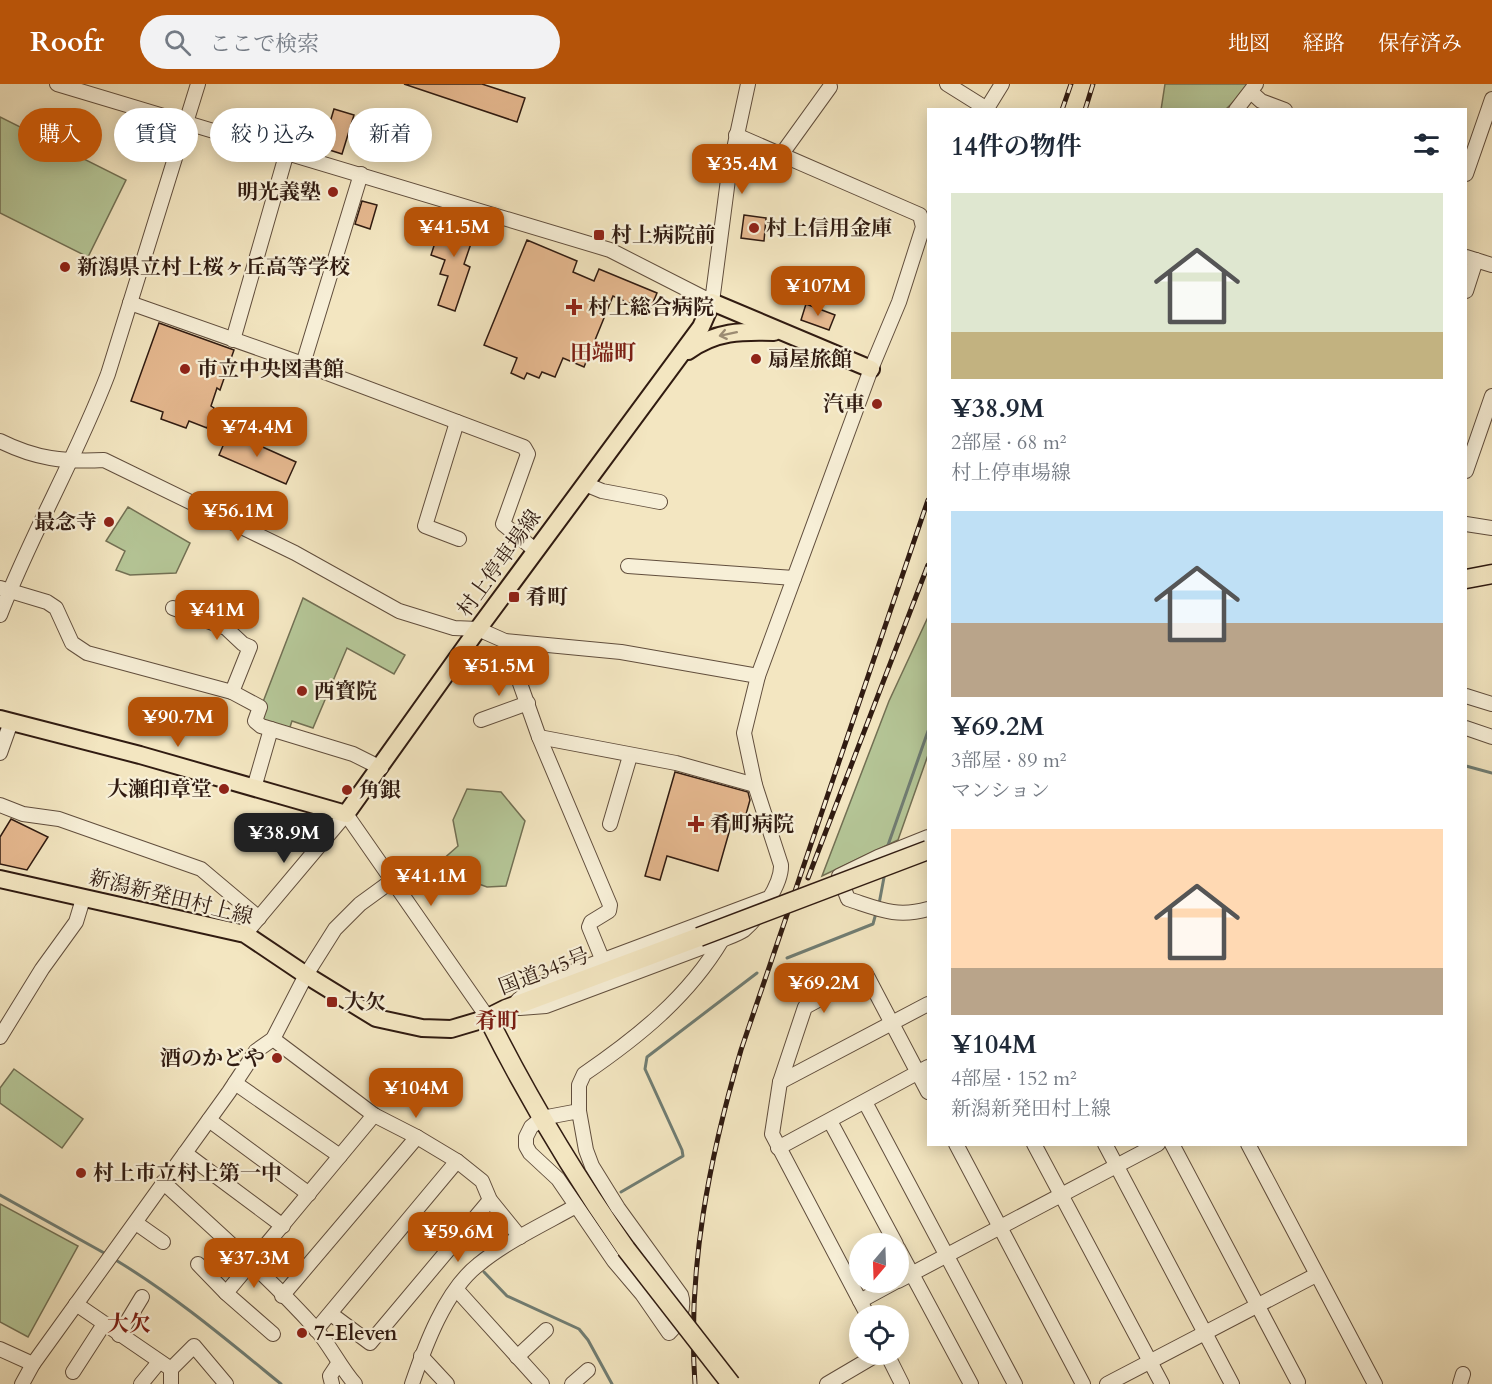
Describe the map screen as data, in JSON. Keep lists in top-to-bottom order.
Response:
{
  "streets": {
    "highway": ["国道345号"],
    "main road": ["村上停車場線", "新潟新発田村上線"]
  },
  "crossings": [
    ["新潟新発田村上線", "国道345号"]
  ],
  "districts": ["田端町", "肴町", "大欠"],
  "places": {
    "other": [
      "明光義塾",
      "村上信用金庫",
      "新潟県立村上桜ヶ丘高等学校",
      "扇屋旅館",
      "市立中央図書館",
      "汽車",
      "最念寺",
      "西寳院",
      "大瀬印章堂",
      "角銀",
      "酒のかどや",
      "村上市立村上第一中",
      "7-Eleven"
    ],
    "transit": ["村上病院前", "肴町", "大欠"],
    "health": ["村上総合病院", "肴町病院"]
  },
  "north": "bottom",
  "page": {
    "header": "Roofr",
    "search": "ここで検索",
    "nav": ["地図", "経路", "保存済み"],
    "chip": [
      "購入",
      "賃貸",
      "絞り込み",
      "新着"
    ],
    "heading": "14件の物件",
    "price": [
      "¥35.4M",
      "¥41.5M",
      "¥107M",
      "¥74.4M",
      "¥56.1M",
      "¥41M",
      "¥51.5M",
      "¥90.7M",
      "¥38.9M",
      "¥41.1M",
      "¥69.2M",
      "¥104M",
      "¥59.6M",
      "¥37.3M"
    ],
    "list": [
      {
        "name": "¥38.9M",
        "note": "2部屋 · 68 m² · 村上停車場線"
      },
      {
        "name": "¥69.2M",
        "note": "3部屋 · 89 m² · マンション"
      },
      {
        "name": "¥104M",
        "note": "4部屋 · 152 m² · 新潟新発田村上線"
      }
    ]
  }
}
